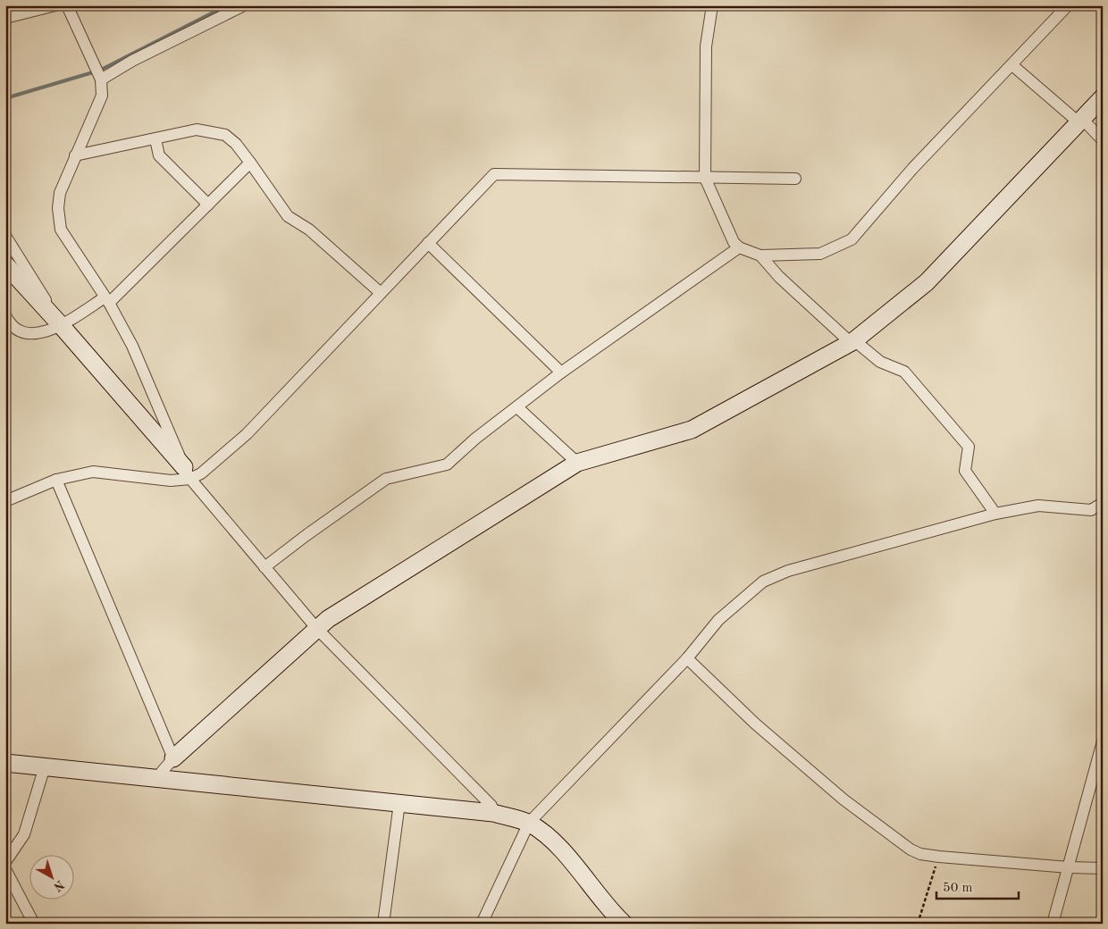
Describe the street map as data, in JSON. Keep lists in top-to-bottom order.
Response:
{
  "scale_bar": "50 m",
  "north": "bottom right"
}
